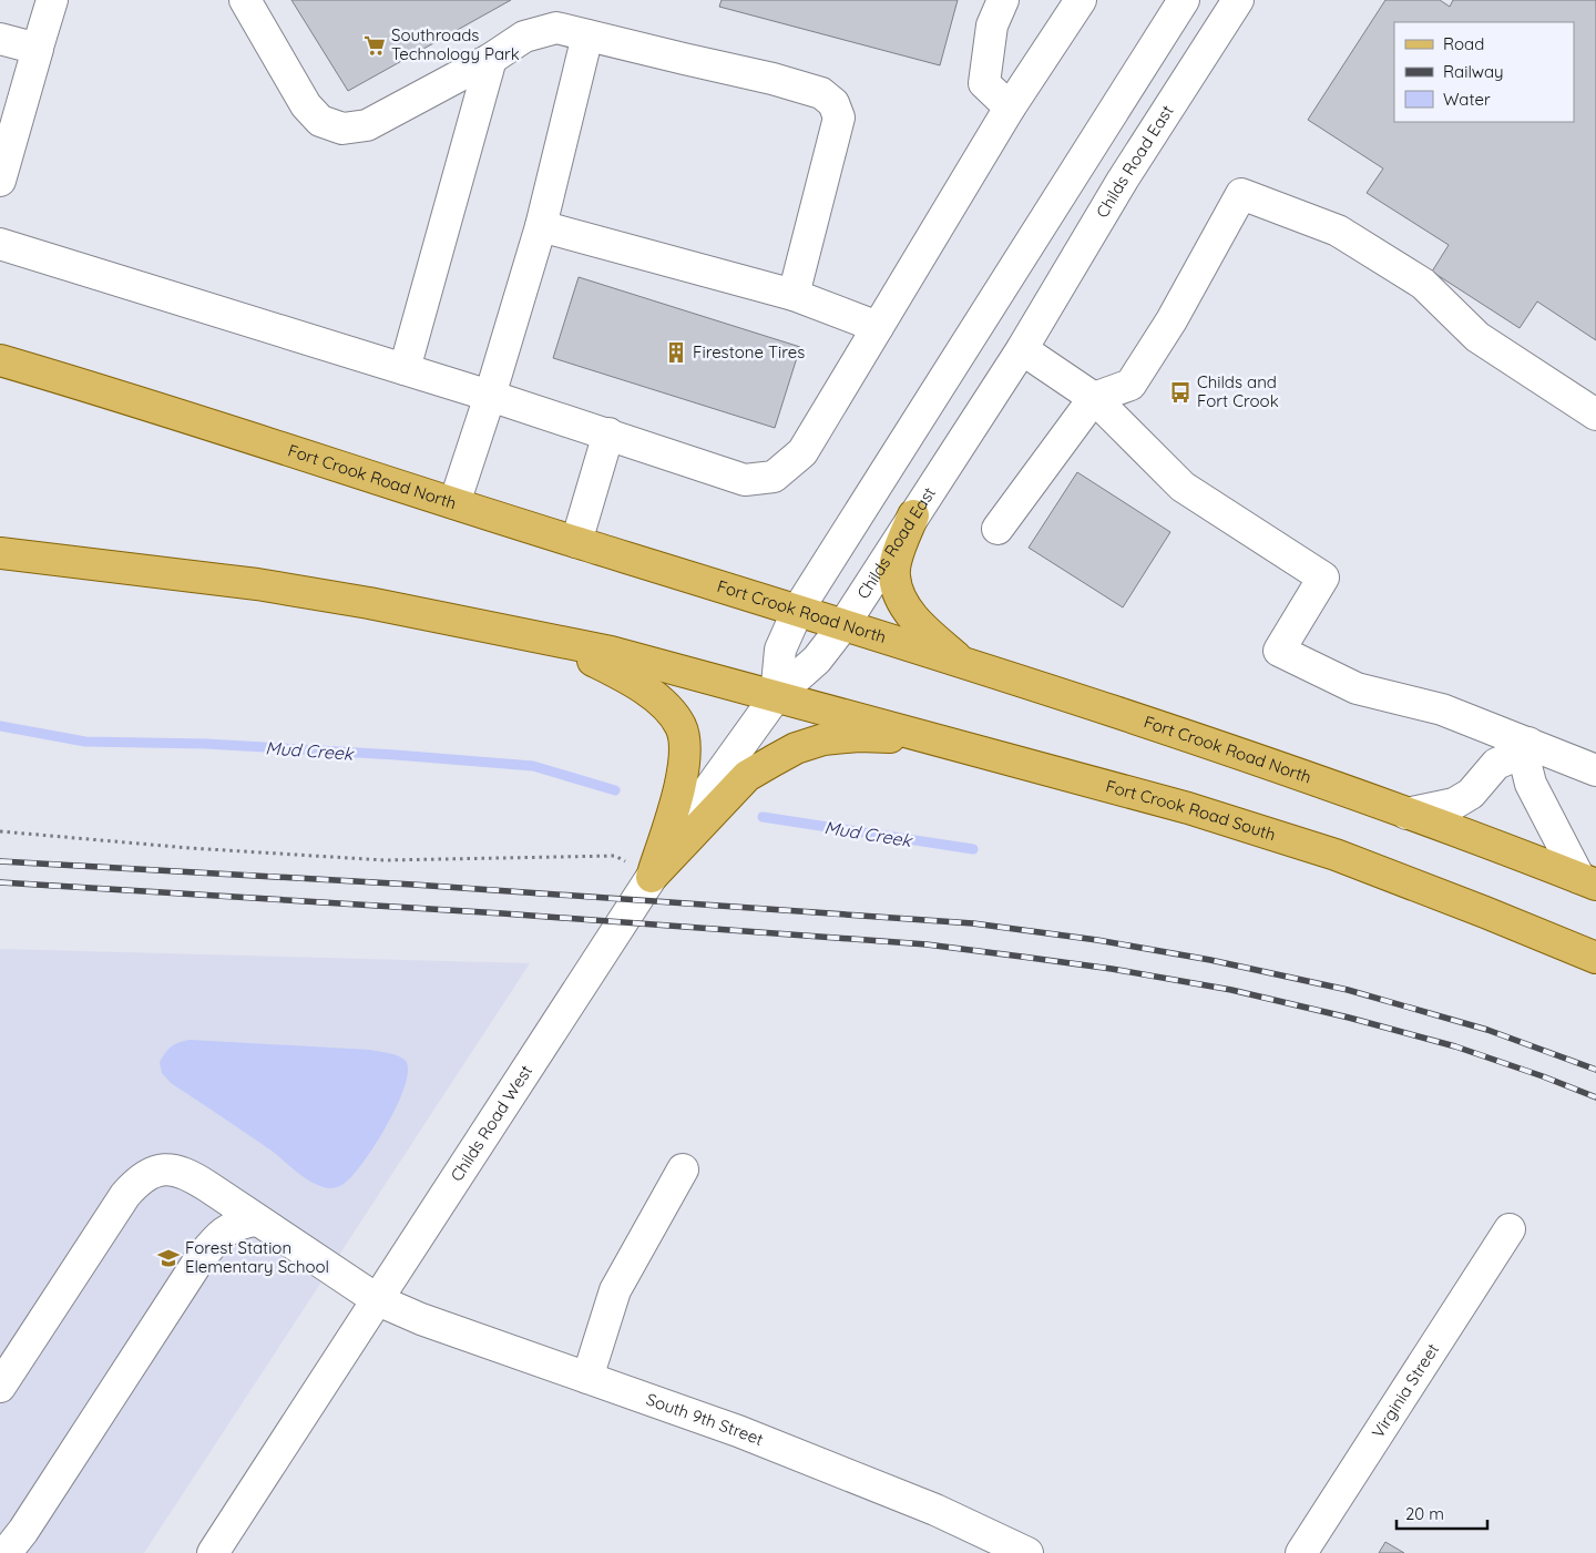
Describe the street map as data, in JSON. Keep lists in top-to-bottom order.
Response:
{
  "streets": {
    "main road": ["Fort Crook Road North", "Fort Crook Road South"],
    "street": [
      "Childs Road East",
      "Childs Road West",
      "Virginia Street",
      "South 9th Street"
    ]
  },
  "crossings": [
    ["Childs Road East", "Fort Crook Road North"],
    ["Childs Road East", "Fort Crook Road South"],
    ["Childs Road East", "Childs Road West"],
    ["Fort Crook Road South", "Childs Road West"],
    ["Childs Road West", "South 9th Street"]
  ],
  "water": ["Mud Creek"],
  "places": {
    "supermarket": ["Southroads Technology Park"],
    "building": ["Firestone Tires"],
    "bus stop": ["Childs and Fort Crook"],
    "school or university": ["Forest Station Elementary School"]
  },
  "legend": ["Road", "Railway", "Water"],
  "scale_bar": "20 m"
}
